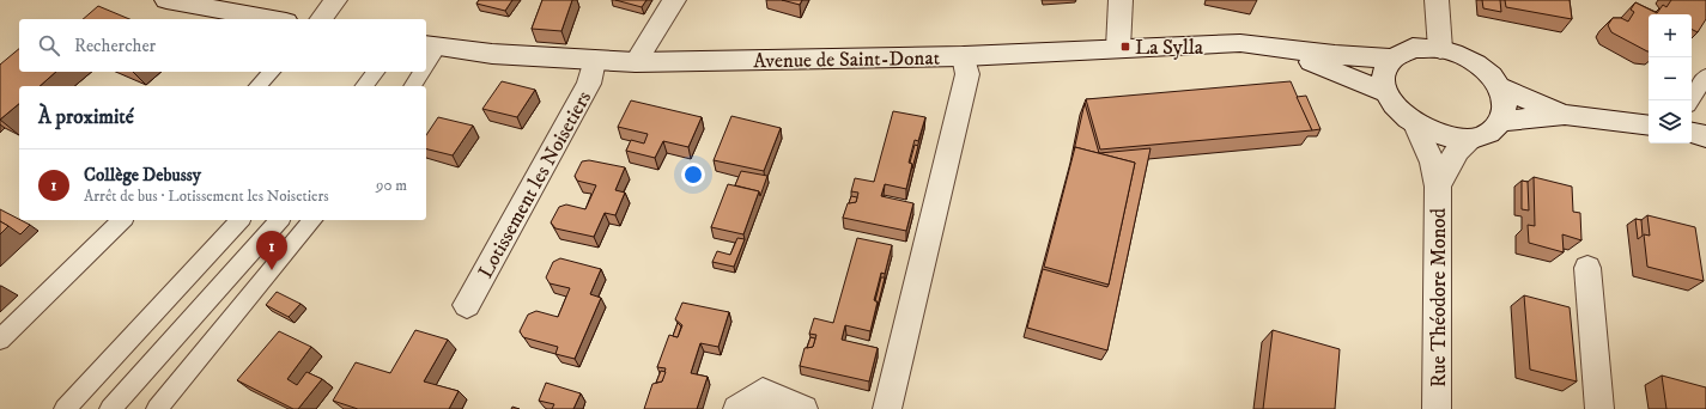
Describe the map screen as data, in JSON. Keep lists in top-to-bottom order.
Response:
{
  "streets": {
    "main road": ["Avenue de Saint-Donat", "Lotissement les Noisetiers", "Rue Théodore Monod"]
  },
  "crossings": [
    ["Avenue de Saint-Donat", "Lotissement les Noisetiers"],
    ["Avenue de Saint-Donat", "Rue Théodore Monod"]
  ],
  "places": {
    "transit": ["La Sylla"]
  },
  "page": {
    "map_buttons": ["+", "−"],
    "search": "Rechercher",
    "heading": "À proximité",
    "list": [
      {
        "mark": "1",
        "name": "Collège Debussy",
        "note": "Arrêt de bus · Lotissement les Noisetiers",
        "value": "90 m"
      }
    ],
    "pins": "1"
  }
}
